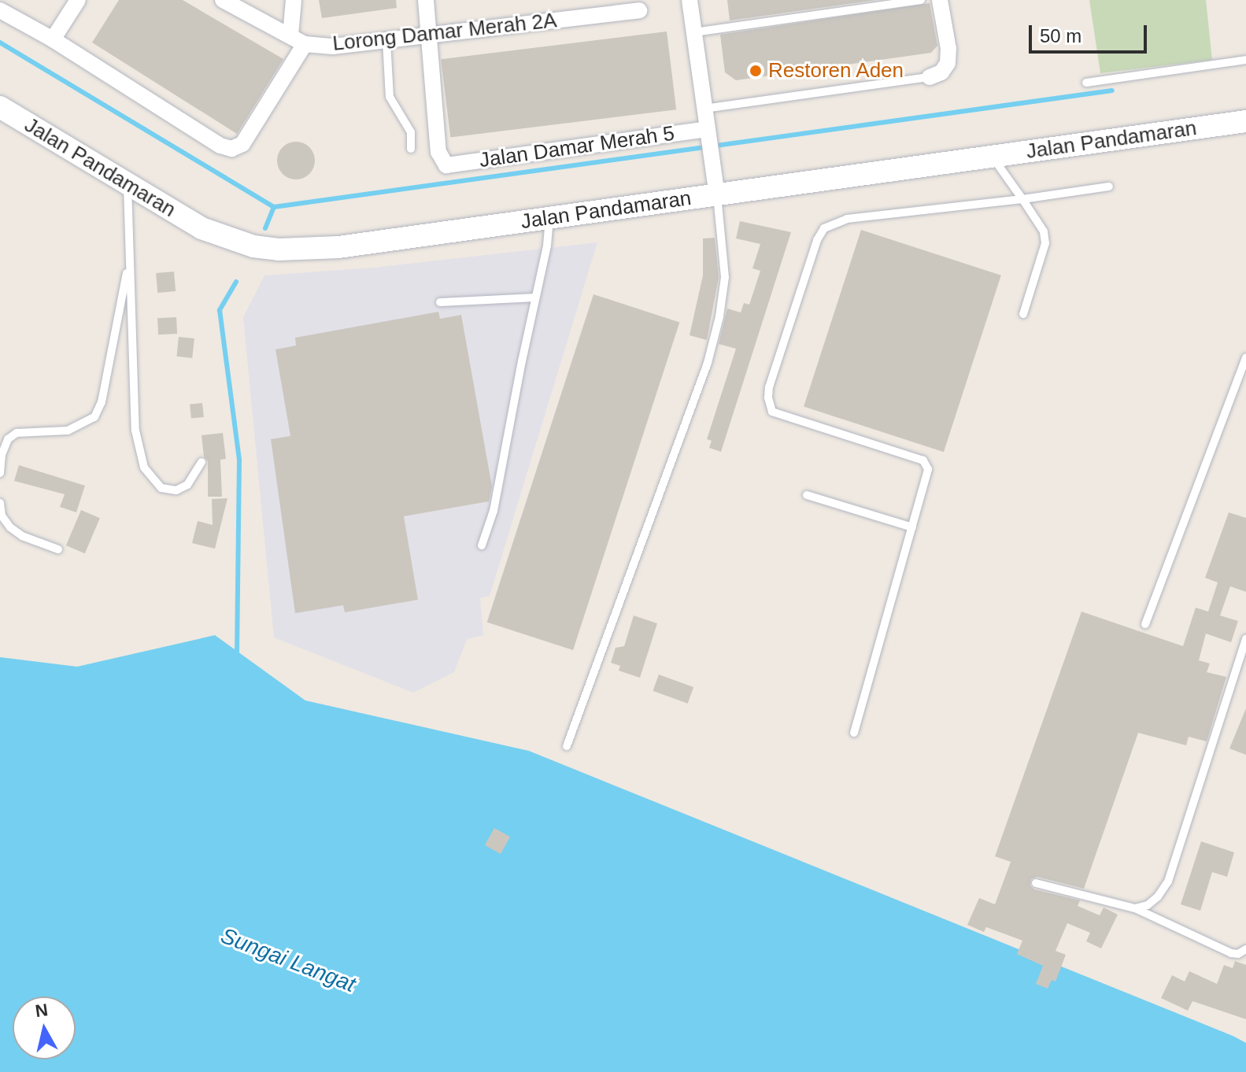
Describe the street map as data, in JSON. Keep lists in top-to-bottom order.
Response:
{
  "streets": {
    "main road": ["Jalan Pandamaran"],
    "street": ["Lorong Damar Merah 2A", "Jalan Damar Merah 5"]
  },
  "crossings": [
    ["Lorong Damar Merah 2A", "Jalan Damar Merah 5"]
  ],
  "water": ["Sungai Langat"],
  "places": ["Restoren Aden"],
  "scale_bar": "50 m",
  "north": "top"
}
